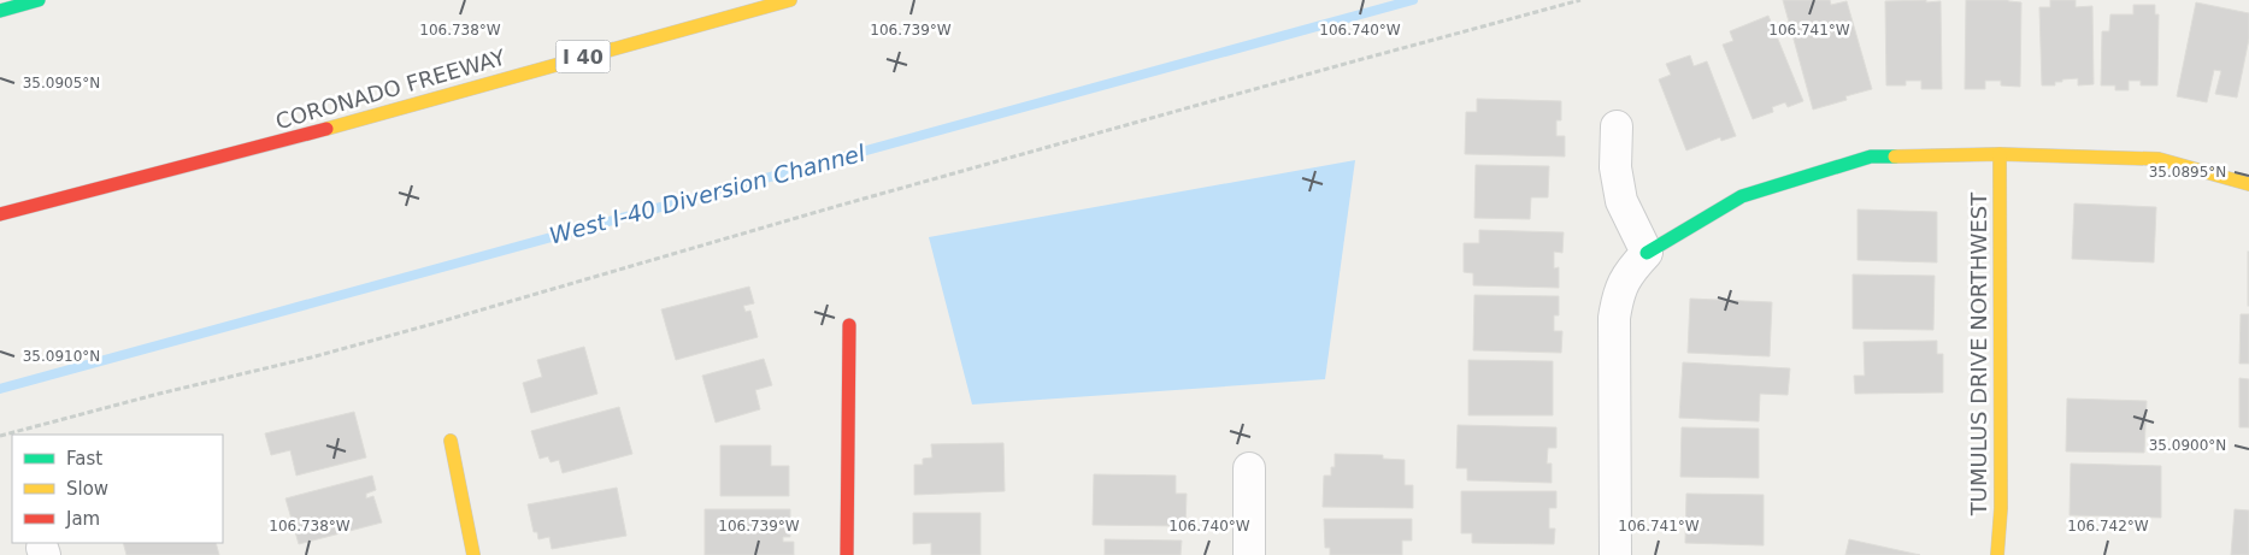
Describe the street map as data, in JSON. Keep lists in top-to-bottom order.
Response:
{
  "streets": {
    "main road": ["I 40", "CORONADO FREEWAY", "TUMULUS DRIVE NORTHWEST"]
  },
  "water": ["West I-40 Diversion Channel"],
  "legend": ["Fast", "Slow", "Jam"],
  "coordinates": [
    "106.738°W",
    "106.739°W",
    "106.740°W",
    "106.741°W",
    "35.0905°N",
    "35.0895°N",
    "35.0910°N",
    "35.0900°N",
    "106.742°W"
  ]
}
